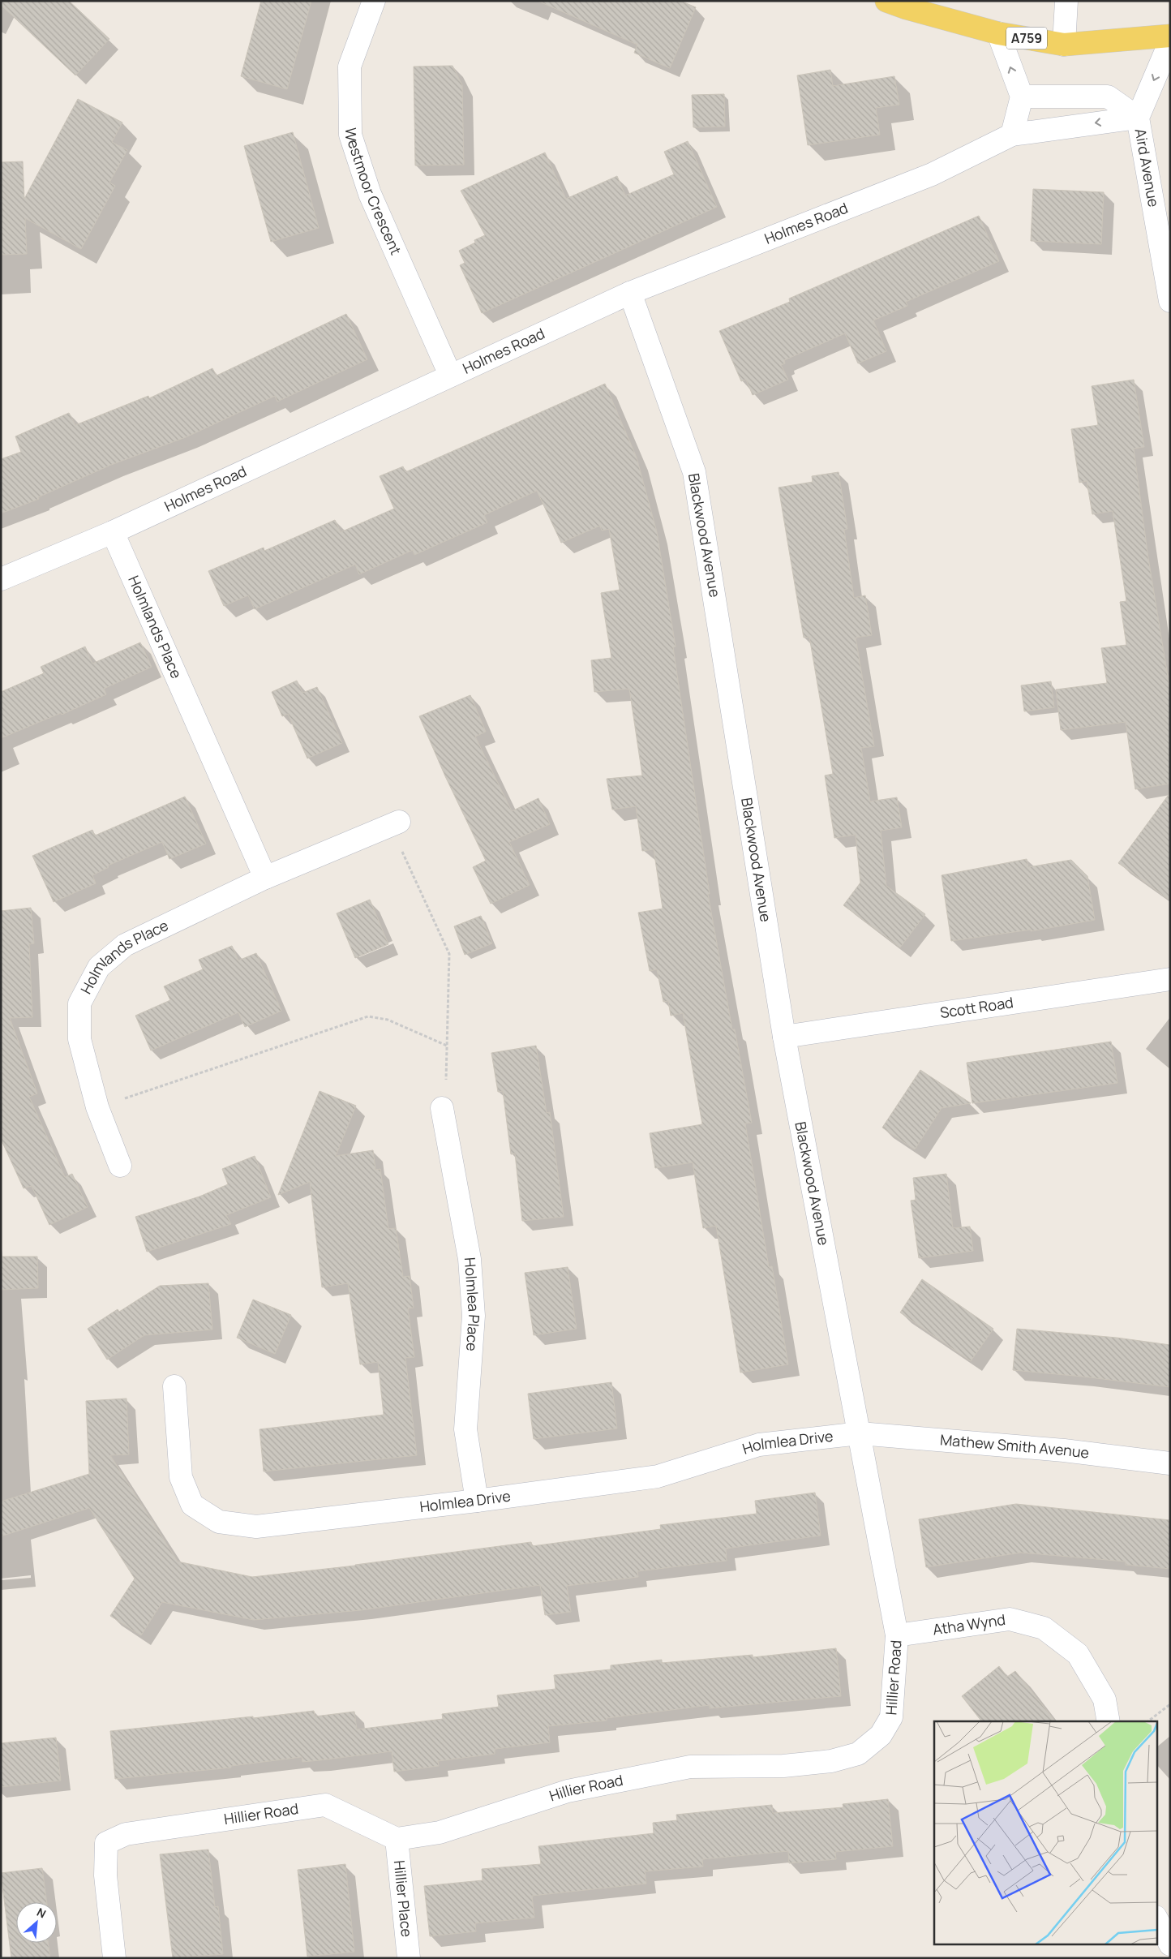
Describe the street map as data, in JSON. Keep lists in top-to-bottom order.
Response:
{
  "streets": {
    "main road": ["A759"],
    "street": [
      "Aird Avenue",
      "Westmoor Crescent",
      "Holmes Road",
      "Blackwood Avenue",
      "Holmlands Place",
      "Scott Road",
      "Holmlea Place",
      "Holmlea Drive",
      "Mathew Smith Avenue",
      "Atha Wynd",
      "Hillier Road",
      "Hillier Place"
    ]
  },
  "crossings": [
    ["Aird Avenue", "Holmes Road"],
    ["Westmoor Crescent", "Holmes Road"],
    ["Holmes Road", "Blackwood Avenue"],
    ["Holmes Road", "Holmlands Place"],
    ["Blackwood Avenue", "Scott Road"],
    ["Blackwood Avenue", "Holmlea Drive"],
    ["Blackwood Avenue", "Mathew Smith Avenue"],
    ["Blackwood Avenue", "Hillier Road"],
    ["Holmlea Place", "Holmlea Drive"],
    ["Holmlea Drive", "Mathew Smith Avenue"],
    ["Holmlea Drive", "Hillier Road"],
    ["Mathew Smith Avenue", "Hillier Road"],
    ["Atha Wynd", "Hillier Road"],
    ["Hillier Road", "Hillier Place"]
  ],
  "north": "top right"
}
